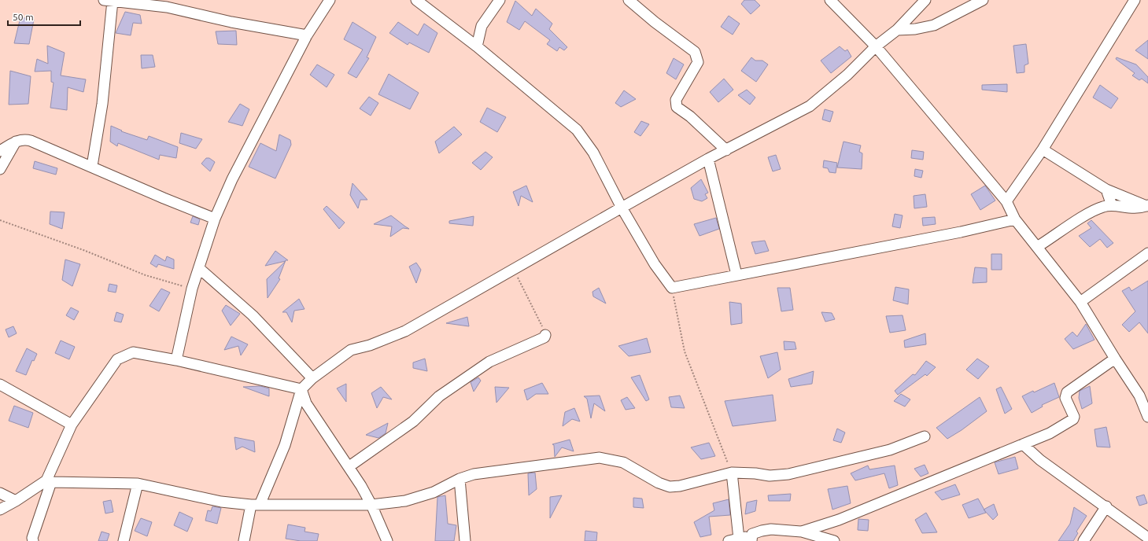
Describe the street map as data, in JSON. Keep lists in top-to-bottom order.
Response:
{
  "scale_bar": "50 m"
}
